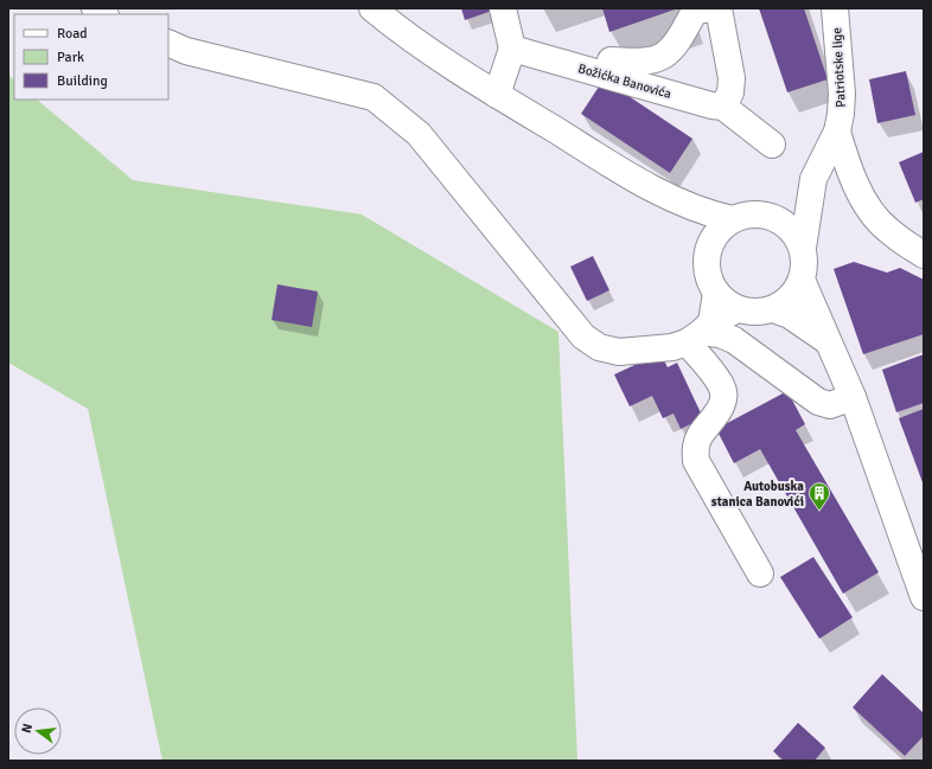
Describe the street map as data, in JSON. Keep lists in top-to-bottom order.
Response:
{
  "streets": {
    "main road": ["Patriotske lige", "Božićka Banovića"]
  },
  "places": {
    "building": ["Autobuska stanica Banovići"]
  },
  "legend": ["Road", "Park", "Building"],
  "north": "left"
}
